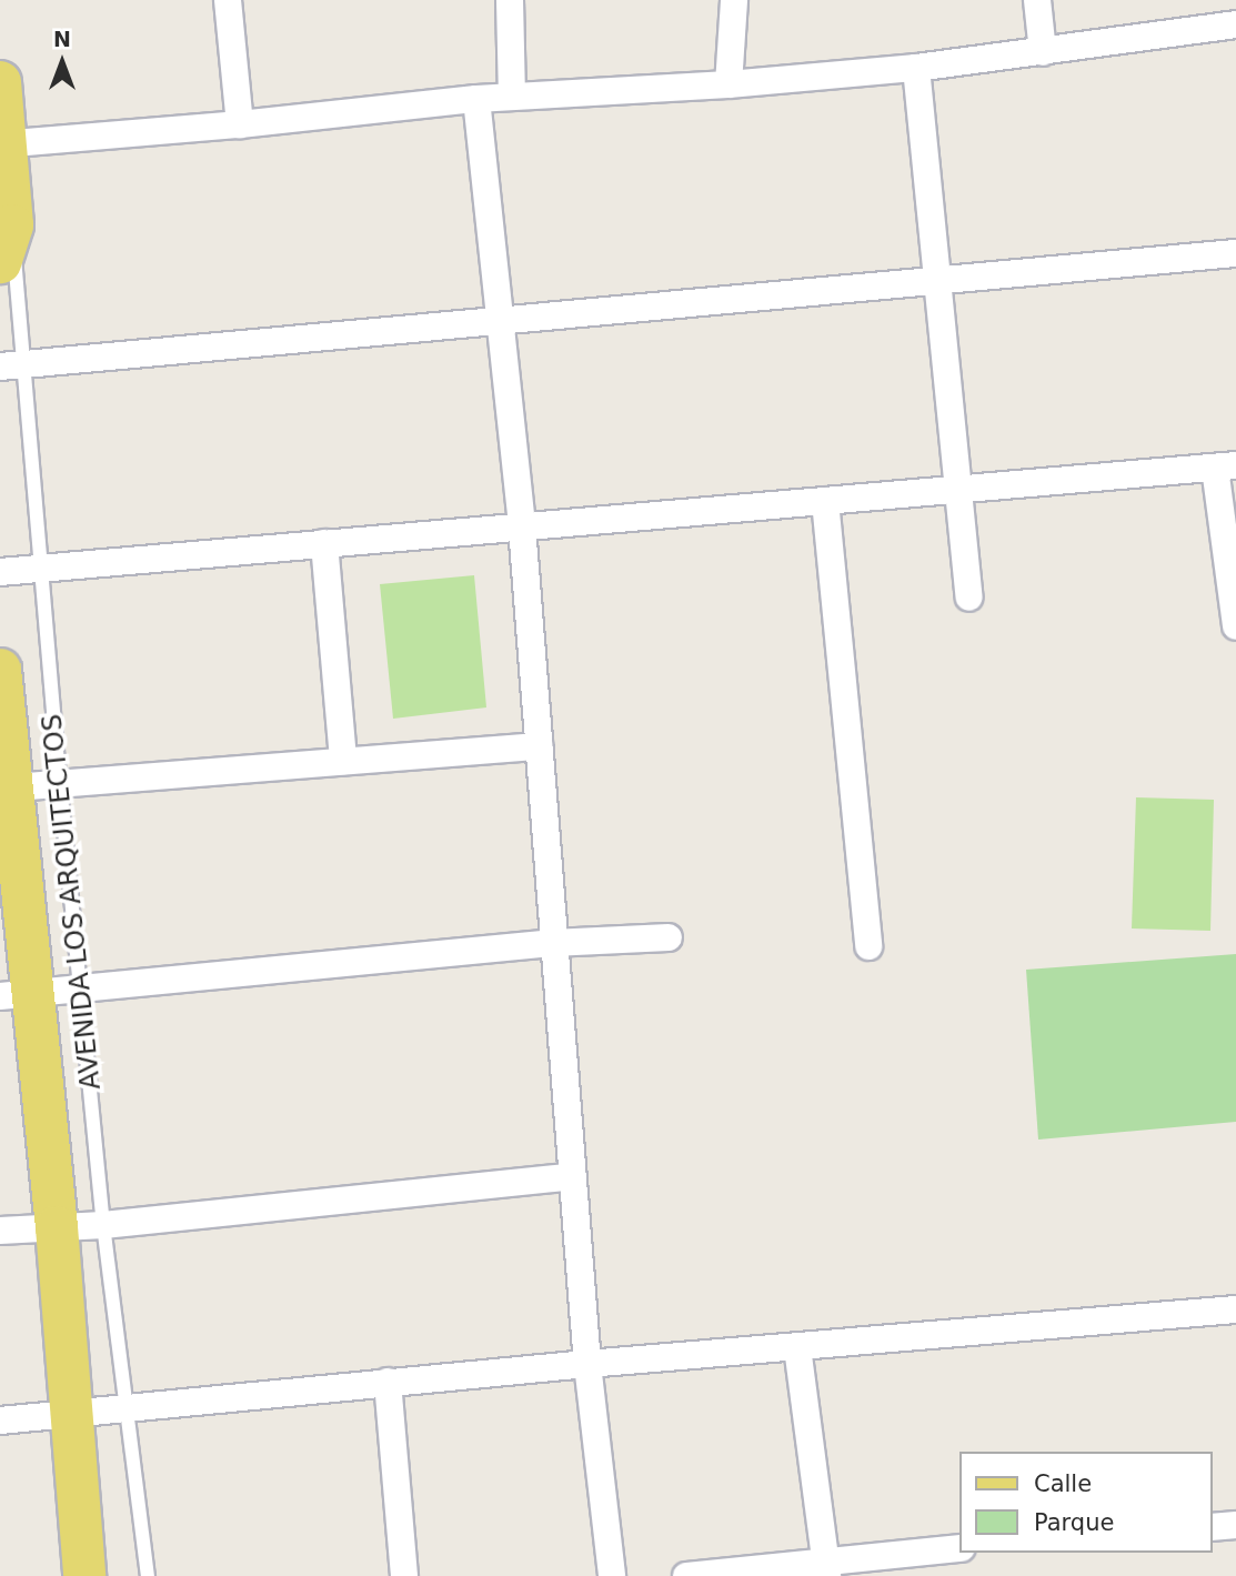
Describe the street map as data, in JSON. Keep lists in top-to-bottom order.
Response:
{
  "streets": {
    "main road": ["AVENIDA LOS ARQUITECTOS"]
  },
  "legend": ["Calle", "Parque"],
  "north": "top"
}
